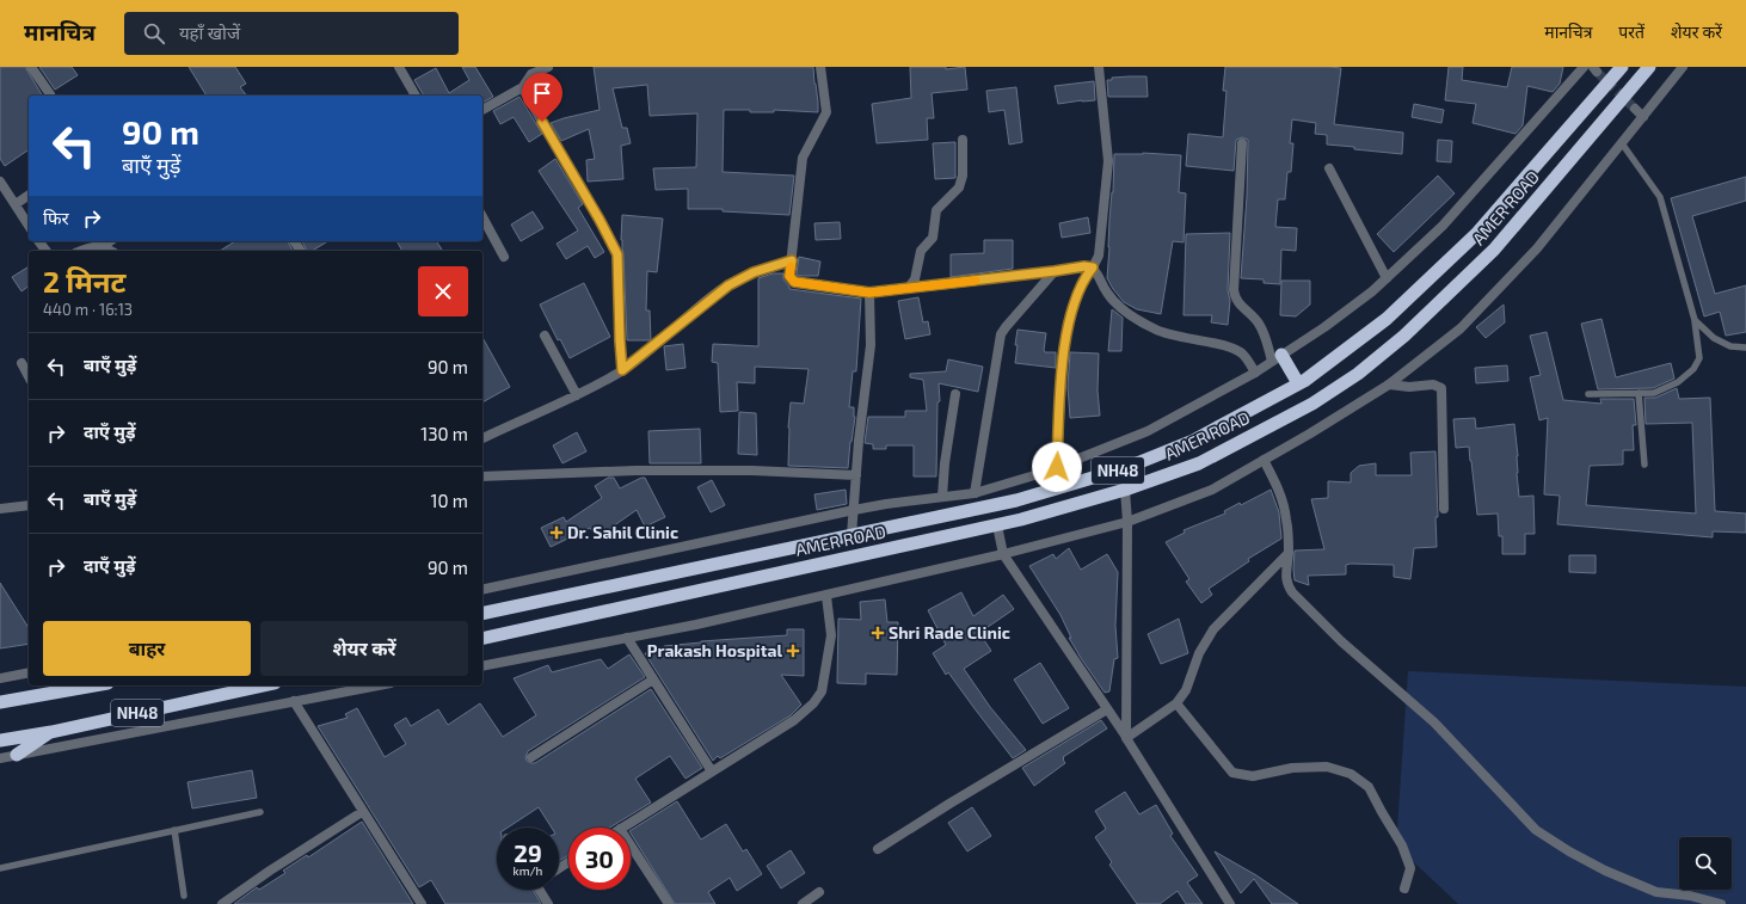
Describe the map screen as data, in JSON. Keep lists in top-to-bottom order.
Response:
{
  "streets": {
    "highway": ["AMER ROAD", "NH48"]
  },
  "places": {
    "health": ["Dr. Sahil Clinic", "Shri Rade Clinic", "Prakash Hospital"]
  },
  "page": {
    "header": "मानचित्र",
    "search": "यहाँ खोजें",
    "nav": ["मानचित्र", "परतें", "शेयर करें"],
    "turn": ["90 m", "बाएँ मुड़ें"],
    "then": "फिर",
    "heading": ["2 मिनट", "440 m · 16:13"],
    "list": [
      {
        "name": "बाएँ मुड़ें",
        "value": "90 m"
      },
      {
        "name": "दाएँ मुड़ें",
        "value": "130 m"
      },
      {
        "name": "बाएँ मुड़ें",
        "value": "10 m"
      },
      {
        "name": "दाएँ मुड़ें",
        "value": "90 m"
      }
    ],
    "buttons": ["बाहर", "शेयर करें"],
    "speed": "29 km/h",
    "limit": "30"
  }
}
